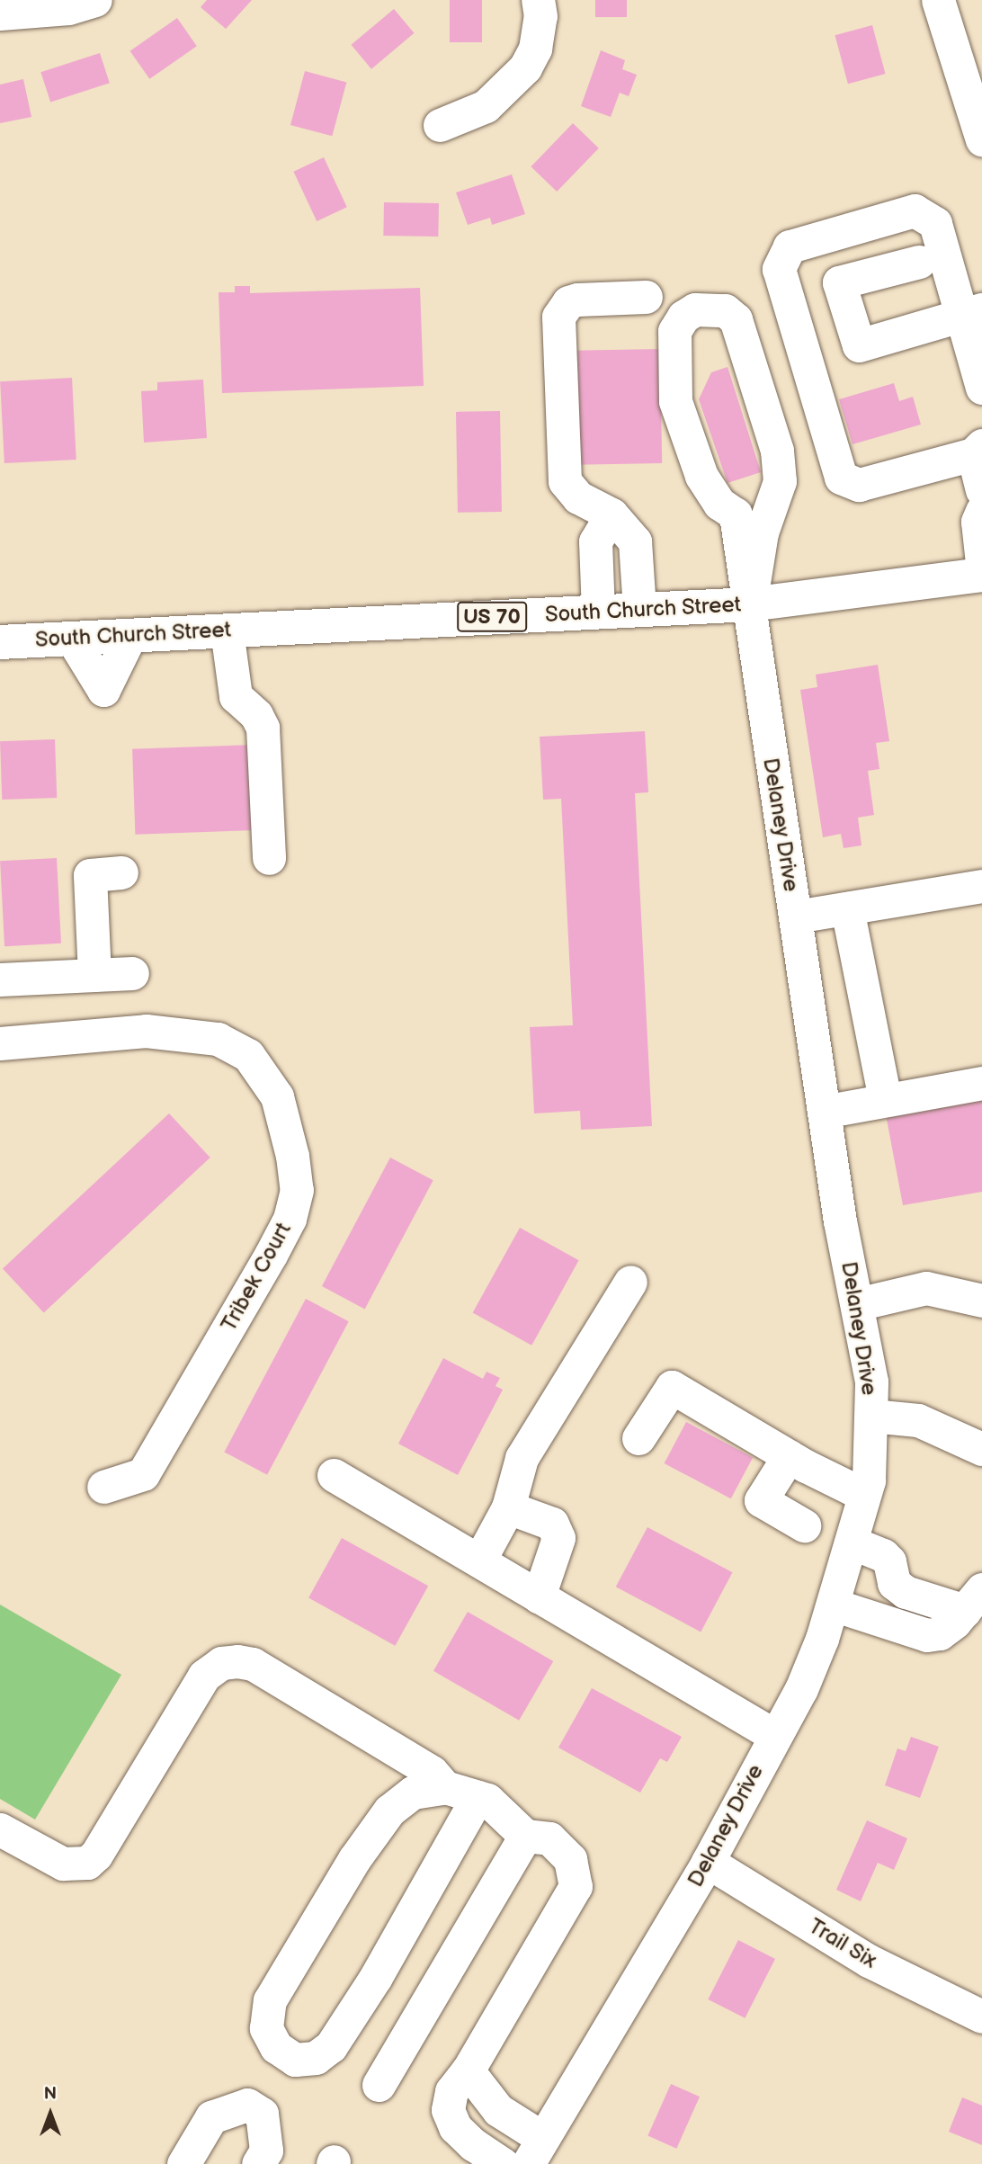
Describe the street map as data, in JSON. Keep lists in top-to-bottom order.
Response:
{
  "streets": {
    "main road": ["South Church Street", "US 70"],
    "street": ["Delaney Drive", "Tribek Court", "Trail Six"]
  },
  "crossings": [
    ["South Church Street", "Delaney Drive"],
    ["Delaney Drive", "Trail Six"]
  ],
  "north": "top"
}
